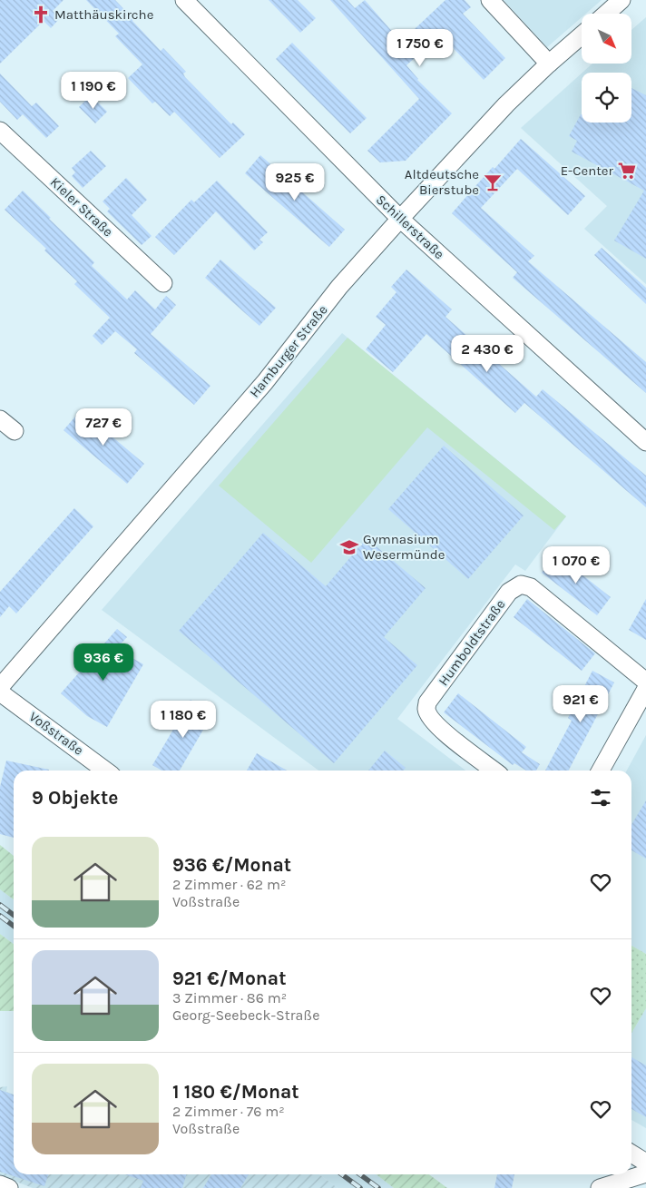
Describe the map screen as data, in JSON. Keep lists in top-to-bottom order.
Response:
{
  "streets": {
    "street": [
      "Kieler Straße",
      "Schillerstraße",
      "Hamburger Straße",
      "Humboldtstraße",
      "Voßstraße"
    ]
  },
  "crossings": [
    ["Schillerstraße", "Hamburger Straße"]
  ],
  "places": {
    "church": ["Matthäuskirche"],
    "supermarket": ["E-Center"],
    "bar": ["Altdeutsche Bierstube"],
    "school or university": ["Gymnasium Wesermünde"]
  },
  "north": "bottom right",
  "page": {
    "price": [
      "1 750 €",
      "1 190 €",
      "925 €",
      "2 430 €",
      "727 €",
      "1 070 €",
      "936 €",
      "921 €",
      "1 180 €"
    ],
    "heading": "9 Objekte",
    "list": [
      {
        "name": "936 €/Monat",
        "note": "2 Zimmer · 62 m² · Voßstraße"
      },
      {
        "name": "921 €/Monat",
        "note": "3 Zimmer · 86 m² · Georg-Seebeck-Straße"
      },
      {
        "name": "1 180 €/Monat",
        "note": "2 Zimmer · 76 m² · Voßstraße"
      }
    ]
  }
}
